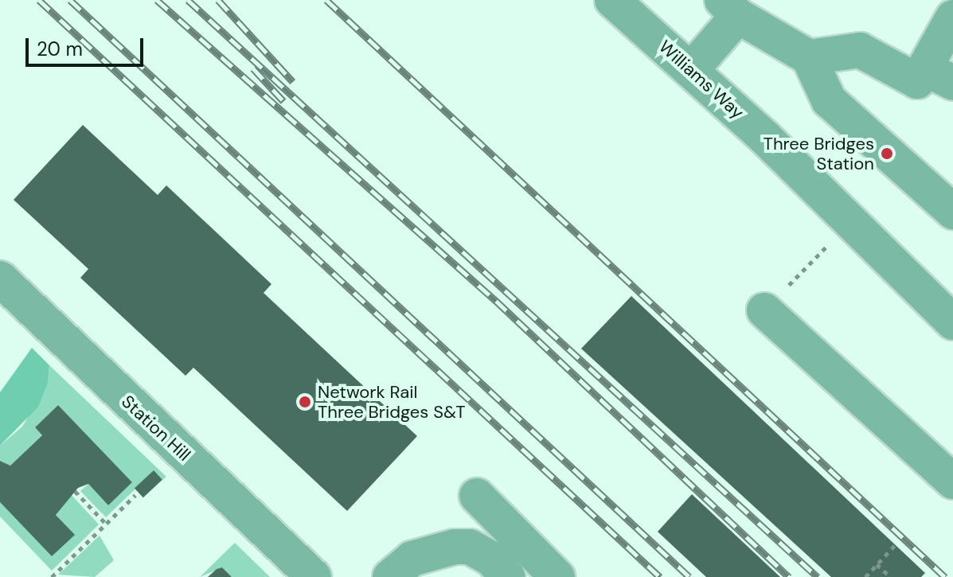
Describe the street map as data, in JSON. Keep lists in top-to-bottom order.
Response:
{
  "streets": {
    "street": ["Williams Way", "Station Hill"]
  },
  "places": ["Three Bridges Station", "Network Rail Three Bridges S&T"],
  "scale_bar": "20 m"
}
